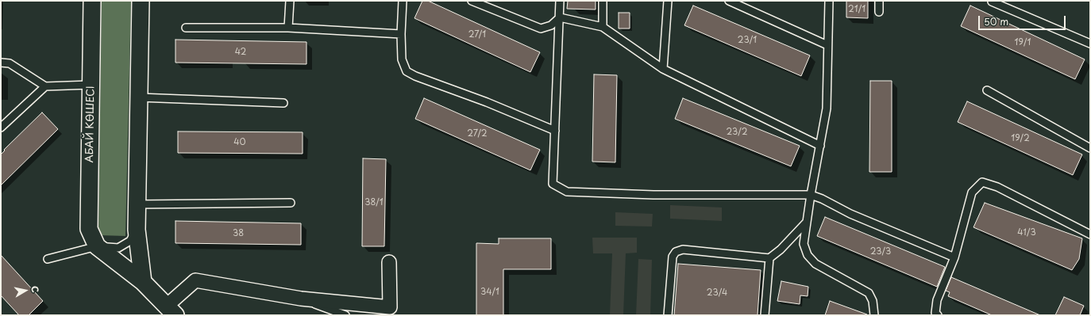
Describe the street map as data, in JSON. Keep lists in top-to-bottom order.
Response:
{
  "streets": {
    "street": ["АБАЙ КӨШЕСІ"]
  },
  "house_numbers": [
    "21/1",
    "27/1",
    "23/1",
    "19/1",
    "42",
    "23/2",
    "27/2",
    "19/2",
    "40",
    "38/1",
    "41/3",
    "38",
    "23/3",
    "34/1",
    "23/4"
  ],
  "scale_bar": "50 m",
  "north": "right"
}
